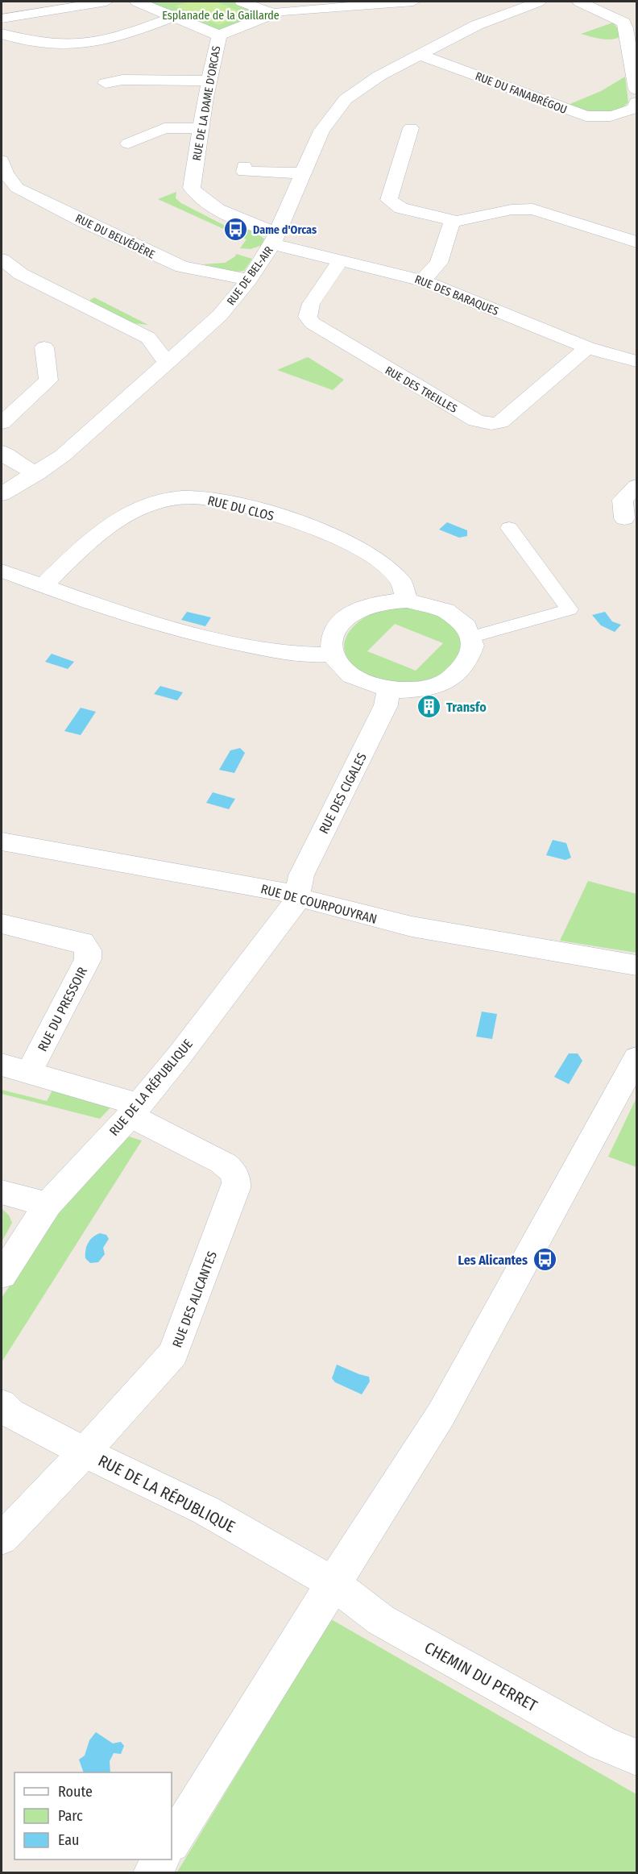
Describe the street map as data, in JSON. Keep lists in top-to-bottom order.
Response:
{
  "streets": {
    "street": [
      "RUE DU FANABRÉGOU",
      "RUE DE LA DAME D'ORCAS",
      "RUE DU BELVÉDÈRE",
      "RUE DE BEL-AIR",
      "RUE DES BARAQUES",
      "RUE DES TREILLES",
      "RUE DU CLOS",
      "RUE DES CIGALES",
      "RUE DE COURPOUYRAN",
      "RUE DU PRESSOIR",
      "RUE DE LA RÉPUBLIQUE",
      "RUE DES ALICANTES",
      "CHEMIN DU PERRET"
    ]
  },
  "crossings": [
    ["RUE DU FANABRÉGOU", "RUE DE BEL-AIR"],
    ["RUE DE LA DAME D'ORCAS", "RUE DE BEL-AIR"],
    ["RUE DE LA DAME D'ORCAS", "RUE DES BARAQUES"],
    ["RUE DU BELVÉDÈRE", "RUE DE BEL-AIR"],
    ["RUE DE BEL-AIR", "RUE DES BARAQUES"],
    ["RUE DES BARAQUES", "RUE DES TREILLES"],
    ["RUE DU CLOS", "RUE DES CIGALES"],
    ["RUE DES CIGALES", "RUE DE COURPOUYRAN"],
    ["RUE DES CIGALES", "RUE DE LA RÉPUBLIQUE"],
    ["RUE DE COURPOUYRAN", "RUE DE LA RÉPUBLIQUE"],
    ["RUE DU PRESSOIR", "RUE DES ALICANTES"],
    ["RUE DE LA RÉPUBLIQUE", "RUE DES ALICANTES"],
    ["RUE DE LA RÉPUBLIQUE", "CHEMIN DU PERRET"]
  ],
  "parks": ["Esplanade de la Gaillarde"],
  "places": {
    "bus stop": ["Dame d'Orcas", "Les Alicantes"],
    "building": ["Transfo"]
  },
  "legend": ["Route", "Parc", "Eau"]
}
